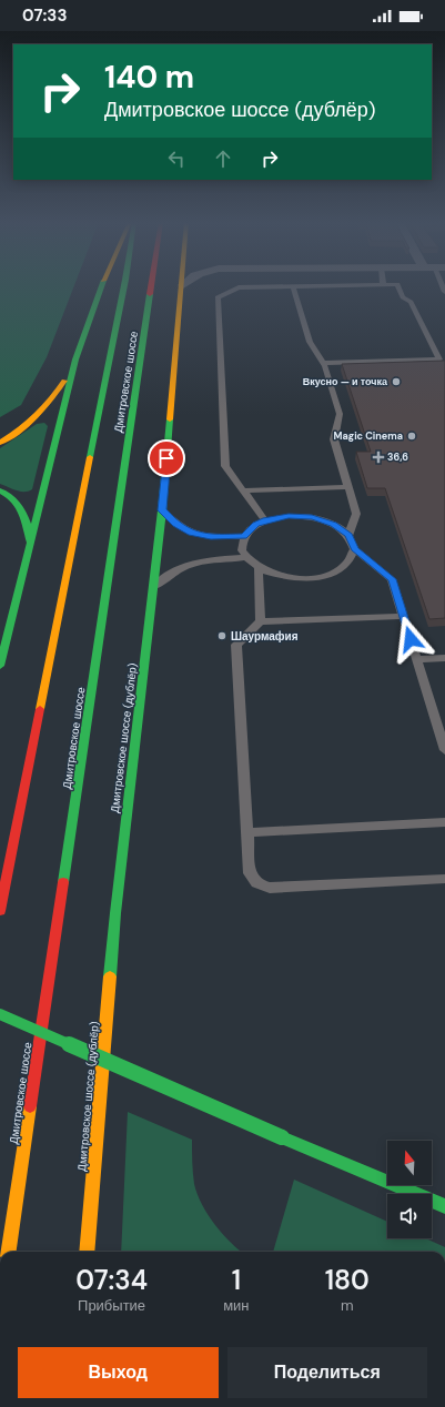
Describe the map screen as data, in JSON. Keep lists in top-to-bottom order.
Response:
{
  "streets": {
    "main road": ["Дмитровское шоссе", "Дмитровское шоссе (дублёр)"]
  },
  "places": {
    "other": ["Вкусно — и точка", "Magic Cinema", "Шаурмафия"],
    "health": ["36,6"]
  },
  "north": "top",
  "page": {
    "status": "07:33",
    "turn": ["140 m", "Дмитровское шоссе (дублёр)"],
    "eta": [
      "07:34",
      "Прибытие",
      "1",
      "мин",
      "180",
      "m"
    ],
    "buttons": ["Выход", "Поделиться"]
  }
}
